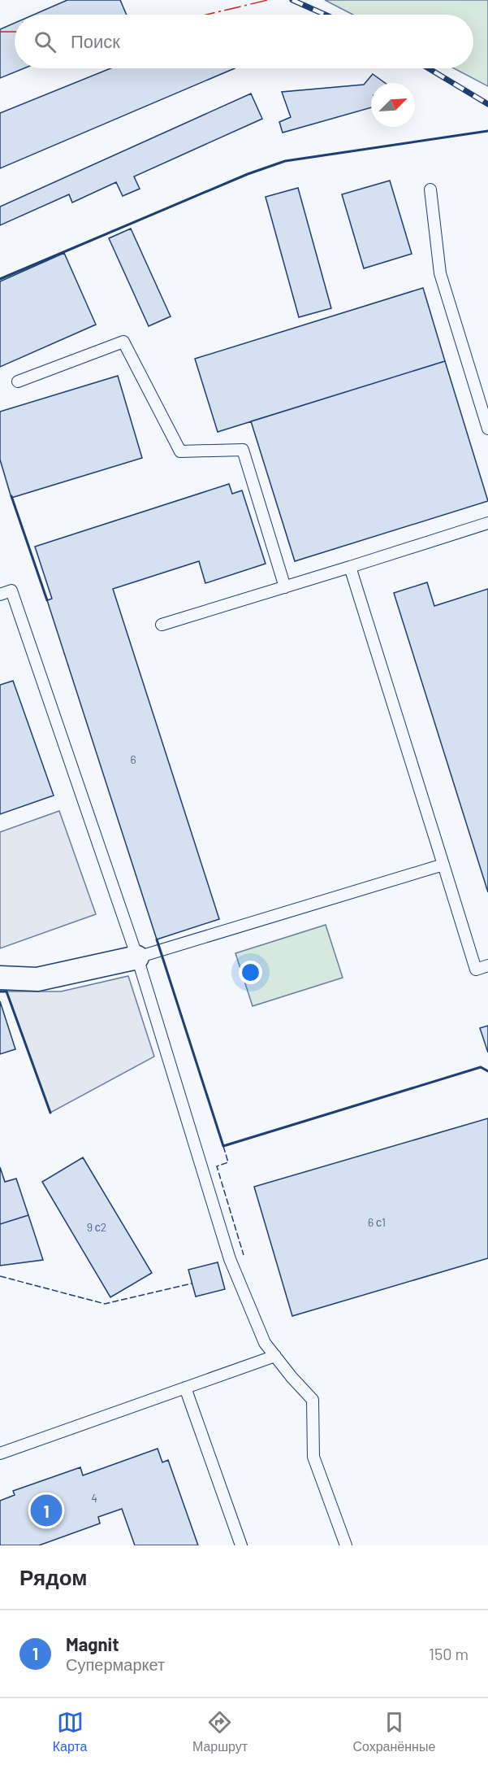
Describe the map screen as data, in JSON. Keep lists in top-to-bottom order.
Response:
{
  "house_numbers": [
    "6",
    "6 с1",
    "9 с2",
    "4"
  ],
  "north": "top right",
  "page": {
    "search": "Поиск",
    "pins": "1",
    "heading": "Рядом",
    "list": [
      {
        "mark": "1",
        "name": "Magnit",
        "note": "Супермаркет",
        "value": "150 m"
      }
    ],
    "nav": ["Карта", "Маршрут", "Сохранённые"]
  }
}
